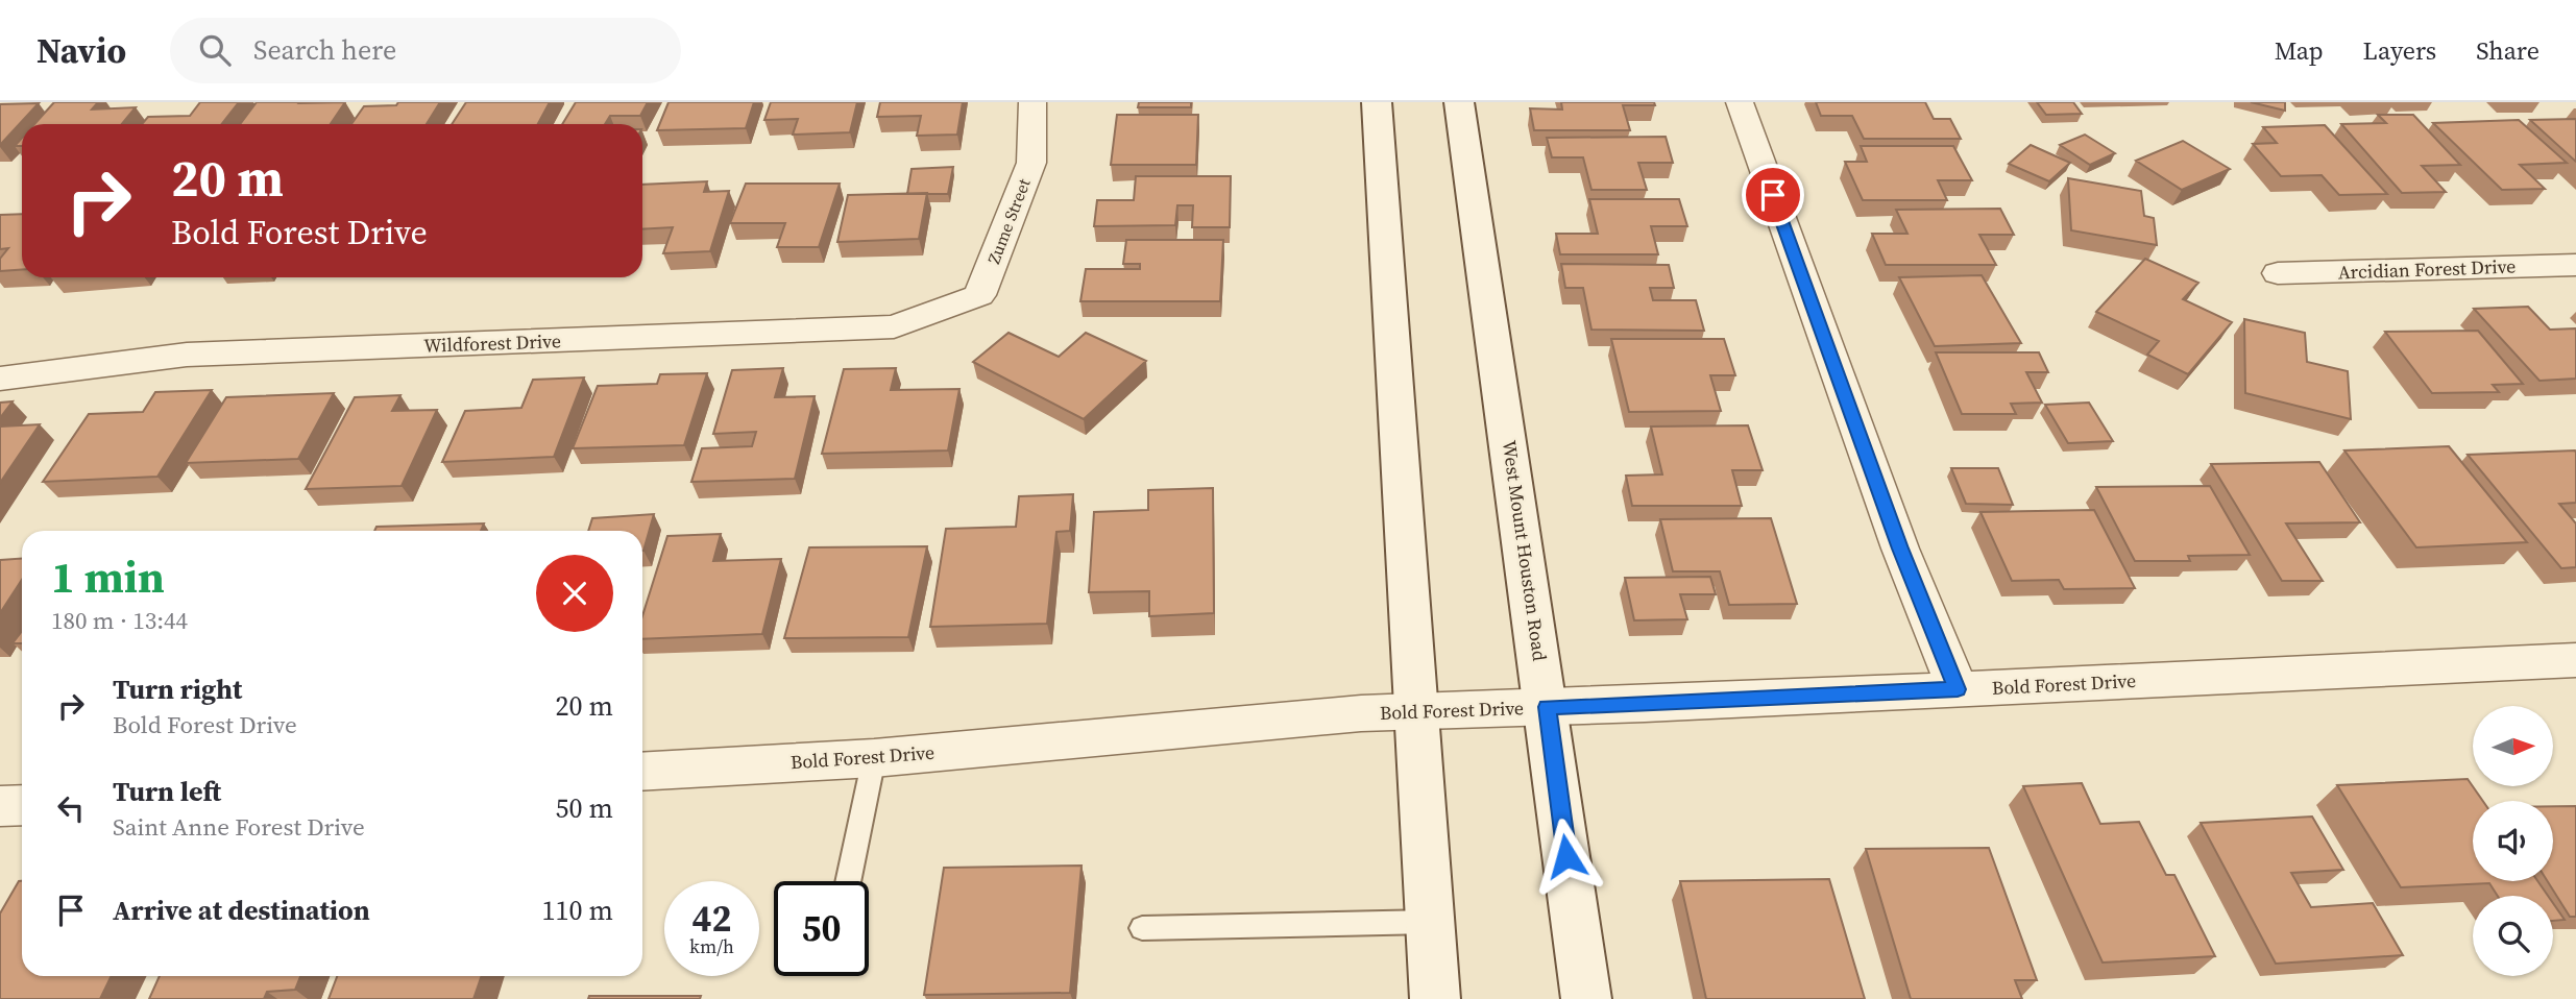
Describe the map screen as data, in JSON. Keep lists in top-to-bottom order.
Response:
{
  "streets": {
    "main road": ["West Mount Houston Road"],
    "street": [
      "Zume Street",
      "Arcidian Forest Drive",
      "Wildforest Drive",
      "Bold Forest Drive"
    ]
  },
  "crossings": [
    ["Zume Street", "Wildforest Drive"],
    ["West Mount Houston Road", "Bold Forest Drive"]
  ],
  "north": "right",
  "page": {
    "header": "Navio",
    "search": "Search here",
    "nav": ["Map", "Layers", "Share"],
    "turn": ["20 m", "Bold Forest Drive"],
    "heading": ["1 min", "180 m · 13:44"],
    "list": [
      {
        "name": "Turn right",
        "note": "Bold Forest Drive",
        "value": "20 m"
      },
      {
        "name": "Turn left",
        "note": "Saint Anne Forest Drive",
        "value": "50 m"
      },
      {
        "name": "Arrive at destination",
        "value": "110 m"
      }
    ],
    "speed": "42 km/h",
    "limit": "50"
  }
}
